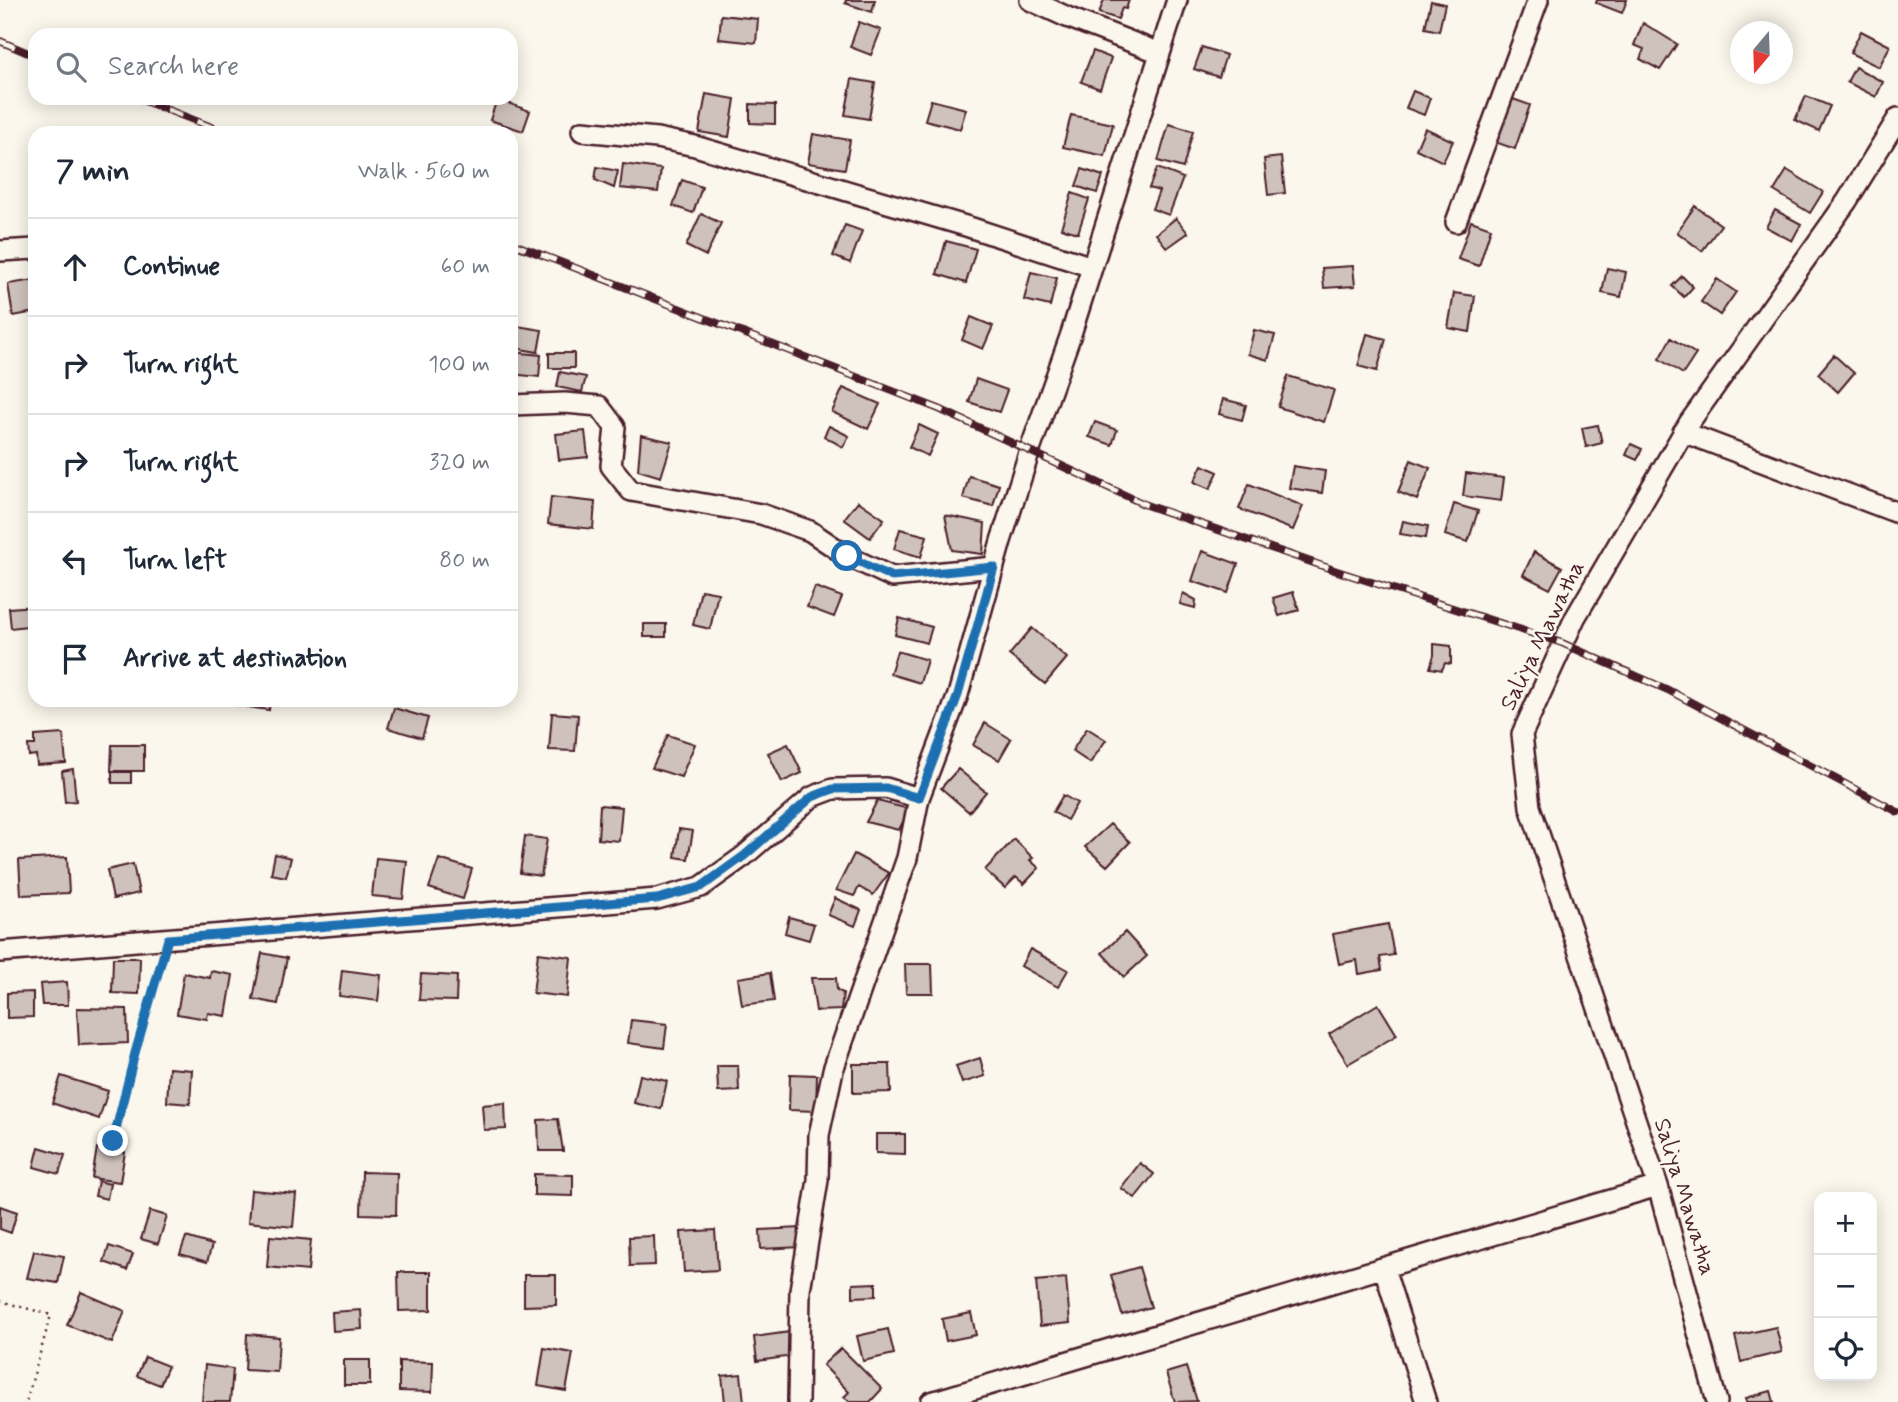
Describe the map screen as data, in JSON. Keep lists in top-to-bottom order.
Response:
{
  "streets": {
    "street": ["Saliya Mawatha"]
  },
  "north": "bottom",
  "page": {
    "search": "Search here",
    "heading": ["7 min", "Walk · 560 m"],
    "list": [
      ["Continue", "60 m"],
      ["Turn right", "100 m"],
      ["Turn right", "320 m"],
      ["Turn left", "80 m"],
      "Arrive at destination"
    ],
    "map_buttons": ["+", "−"]
  }
}
